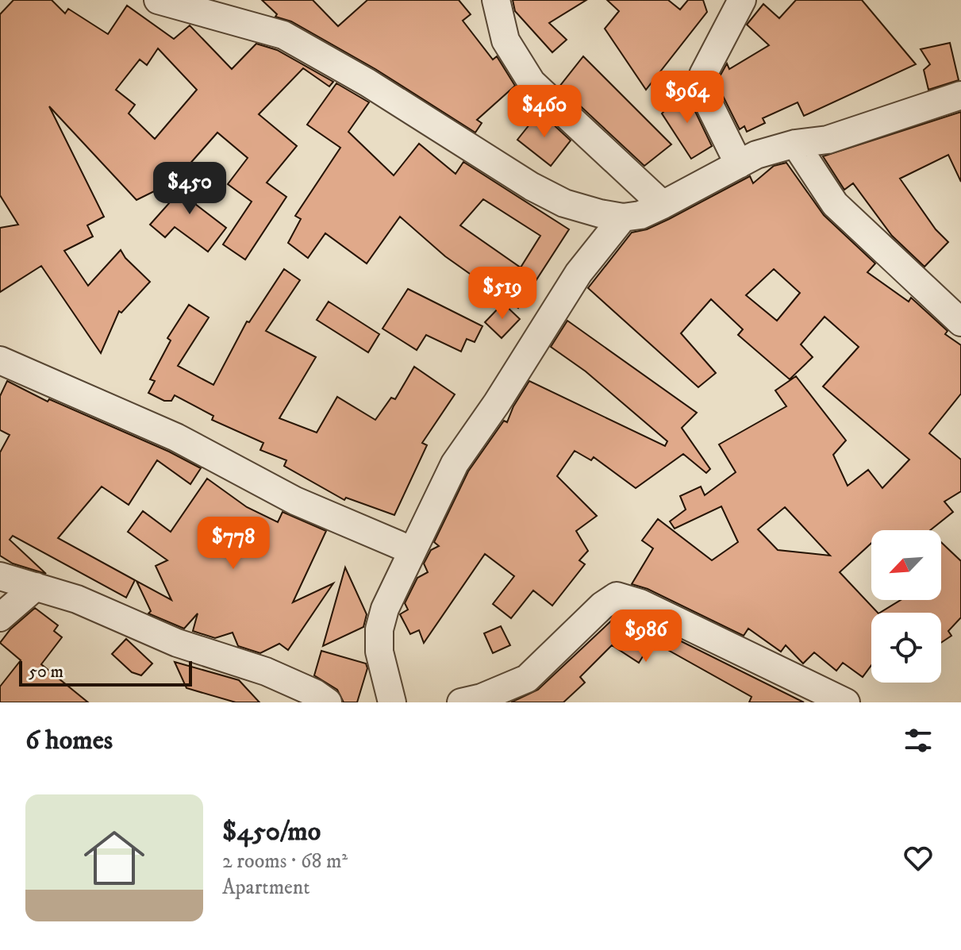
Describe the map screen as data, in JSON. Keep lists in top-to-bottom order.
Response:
{
  "scale_bar": "50 m",
  "north": "bottom left",
  "page": {
    "price": [
      "$964",
      "$460",
      "$450",
      "$519",
      "$778",
      "$986"
    ],
    "scale": "50 m",
    "heading": "6 homes",
    "list": [
      {
        "name": "$450/mo",
        "note": "2 rooms · 68 m² · Apartment"
      }
    ]
  }
}
